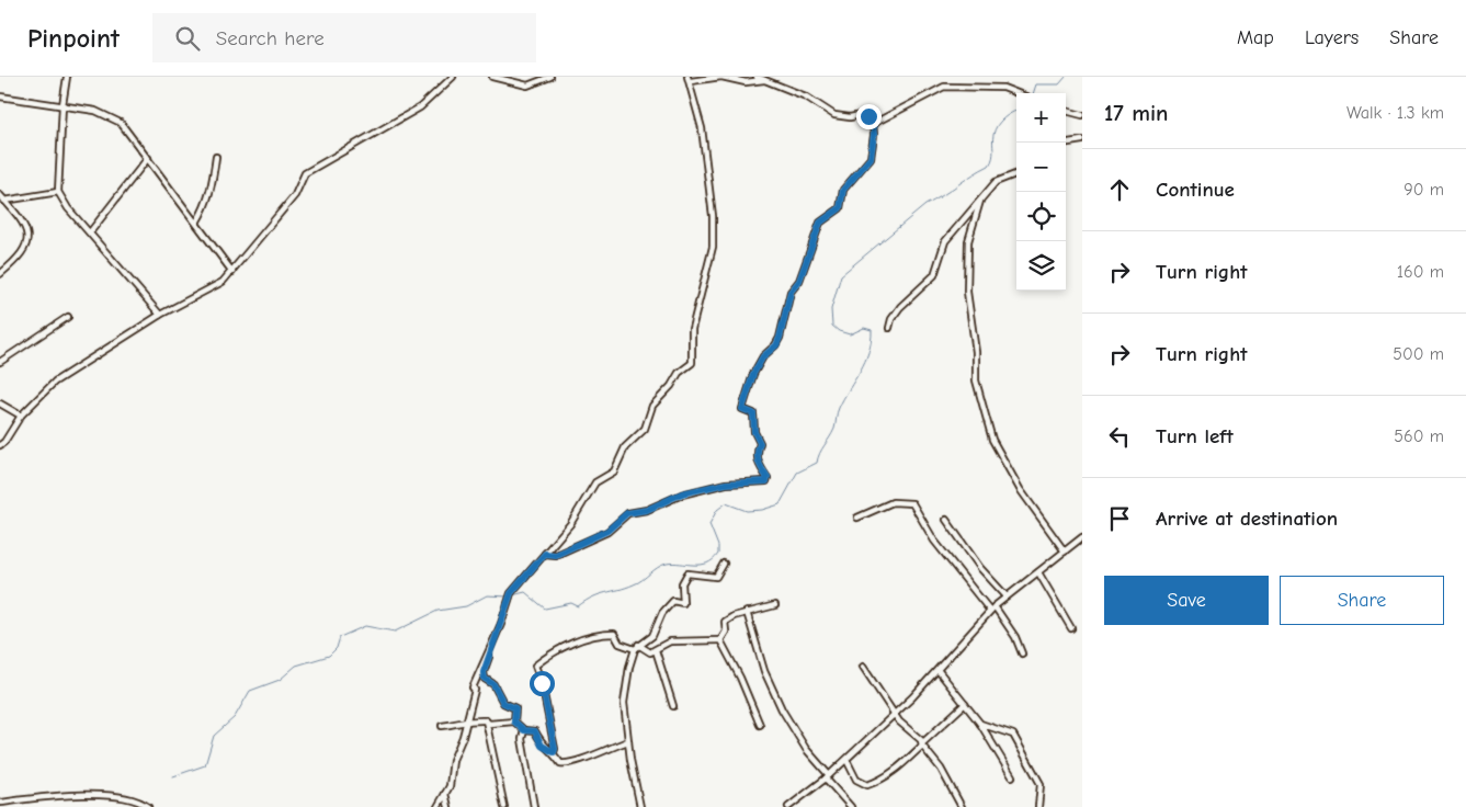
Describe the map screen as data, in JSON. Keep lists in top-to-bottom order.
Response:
{
  "page": {
    "header": "Pinpoint",
    "search": "Search here",
    "nav": ["Map", "Layers", "Share"],
    "heading": ["17 min", "Walk · 1.3 km"],
    "map_buttons": ["+", "−"],
    "list": [
      ["Continue", "90 m"],
      ["Turn right", "160 m"],
      ["Turn right", "500 m"],
      ["Turn left", "560 m"],
      "Arrive at destination"
    ],
    "buttons": ["Save", "Share"]
  }
}
